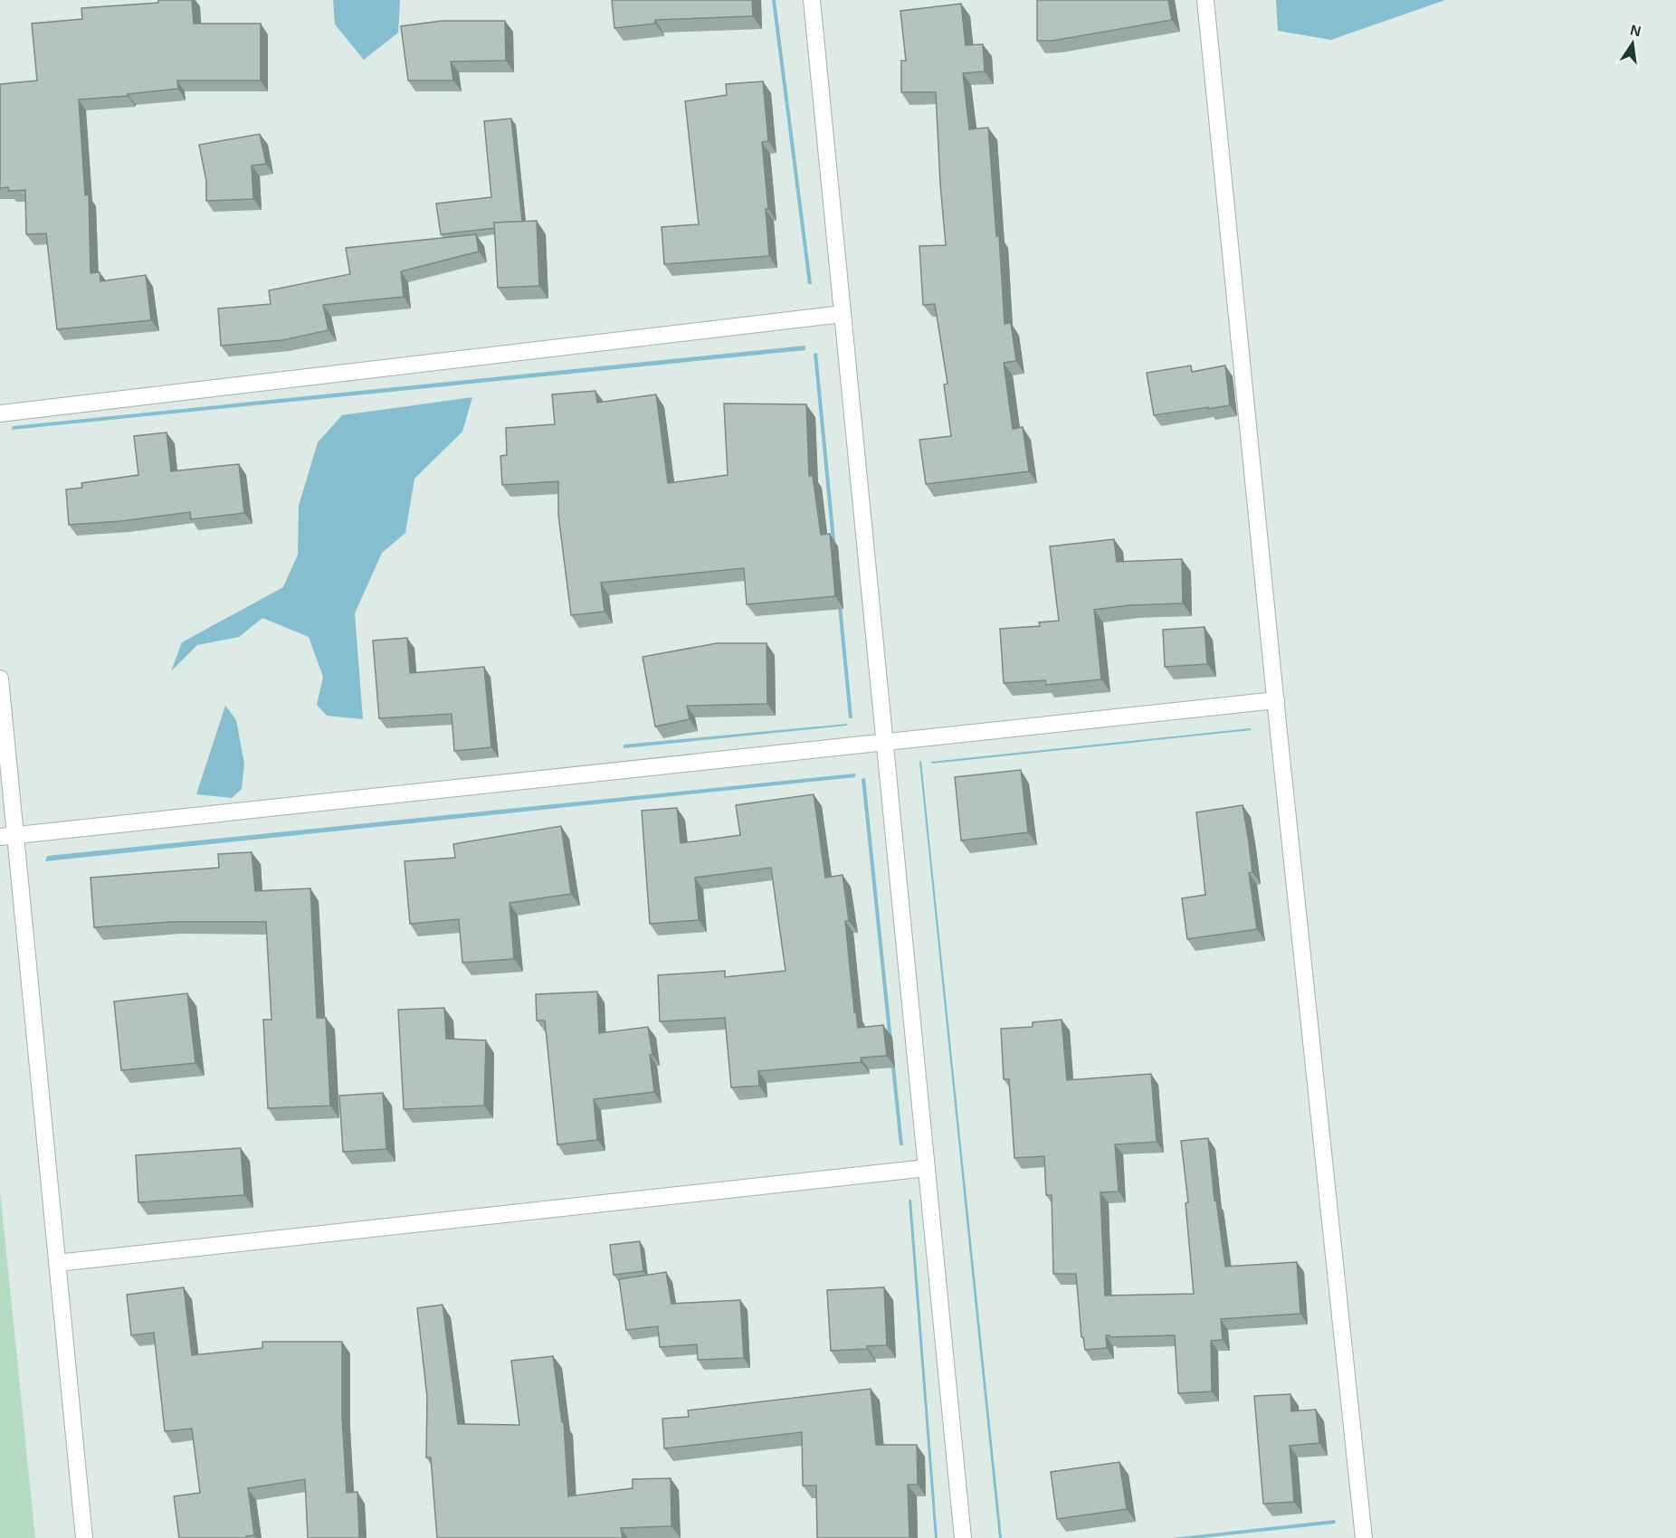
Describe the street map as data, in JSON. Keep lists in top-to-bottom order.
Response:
{
  "north": "top"
}
